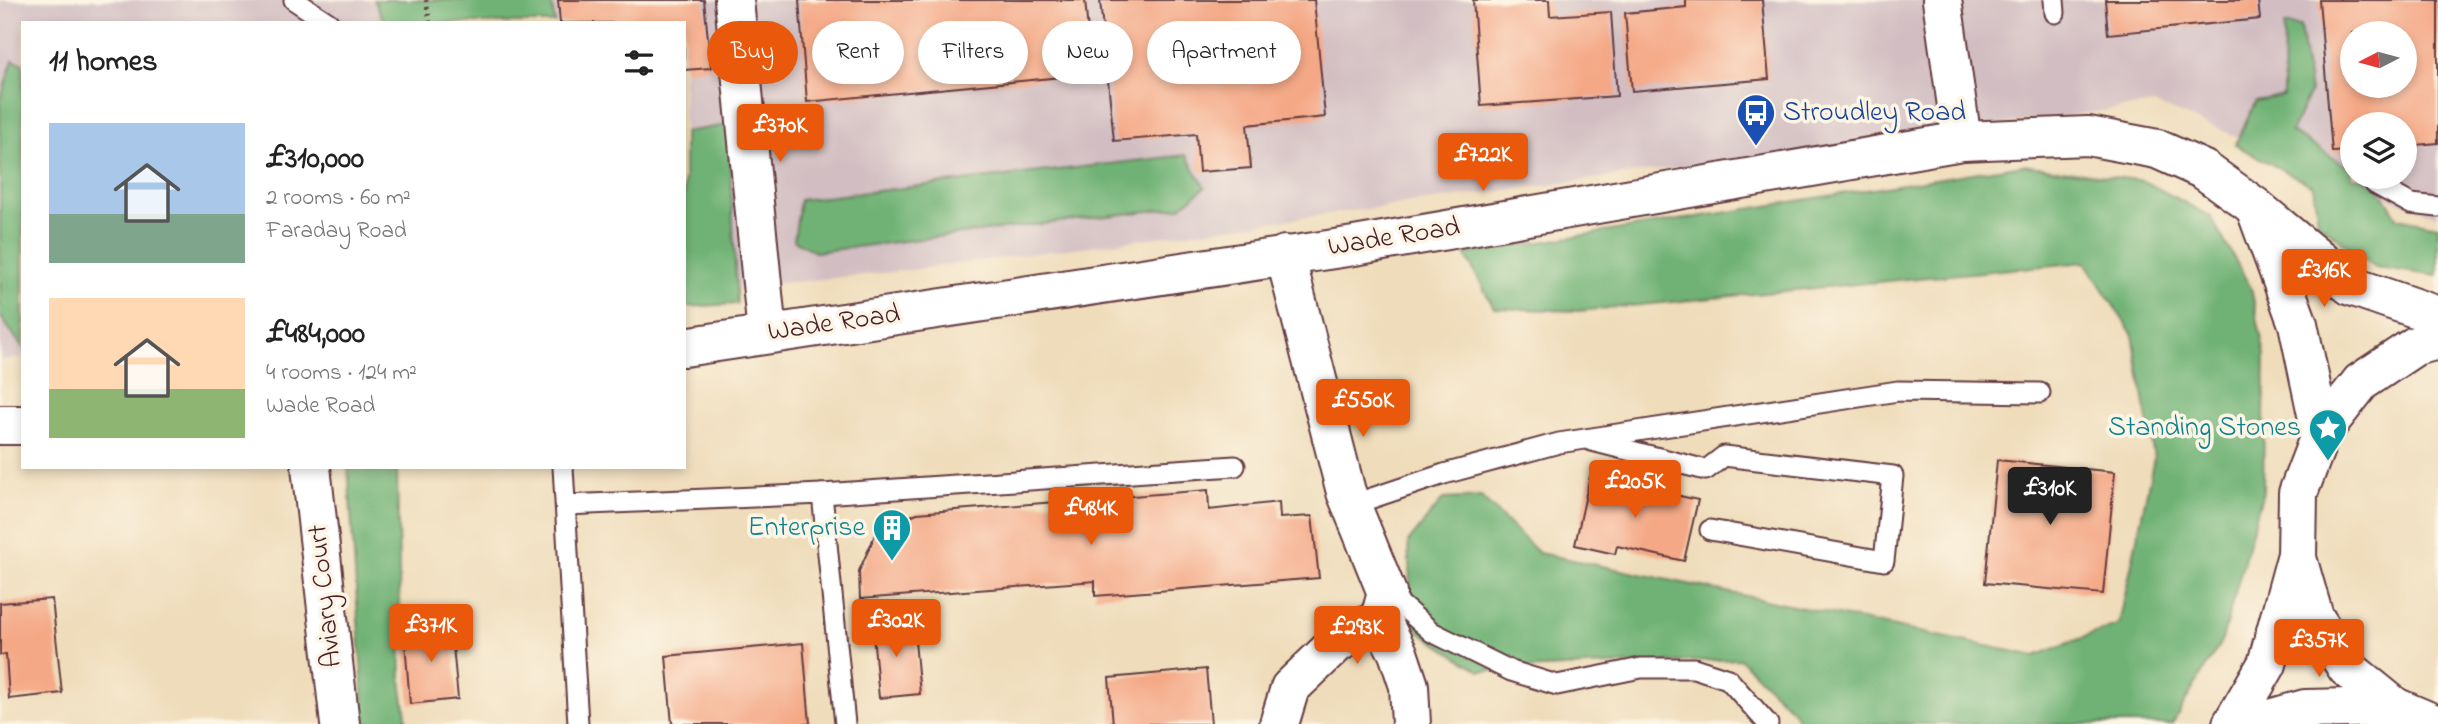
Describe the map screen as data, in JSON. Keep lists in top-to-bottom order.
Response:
{
  "streets": {
    "street": ["Wade Road", "Aviary Court"]
  },
  "places": {
    "bus stop": ["Stroudley Road"],
    "place": ["Standing Stones"],
    "building": ["Enterprise"]
  },
  "north": "left",
  "page": {
    "chip": [
      "Buy",
      "Rent",
      "Filters",
      "New",
      "Apartment"
    ],
    "heading": "11 homes",
    "price": [
      "£370K",
      "£722K",
      "£316K",
      "£550K",
      "£205K",
      "£310K",
      "£484K",
      "£302K",
      "£371K",
      "£293K",
      "£357K"
    ],
    "list": [
      {
        "name": "£310,000",
        "note": "2 rooms · 60 m² · Faraday Road"
      },
      {
        "name": "£484,000",
        "note": "4 rooms · 124 m² · Wade Road"
      }
    ]
  }
}
